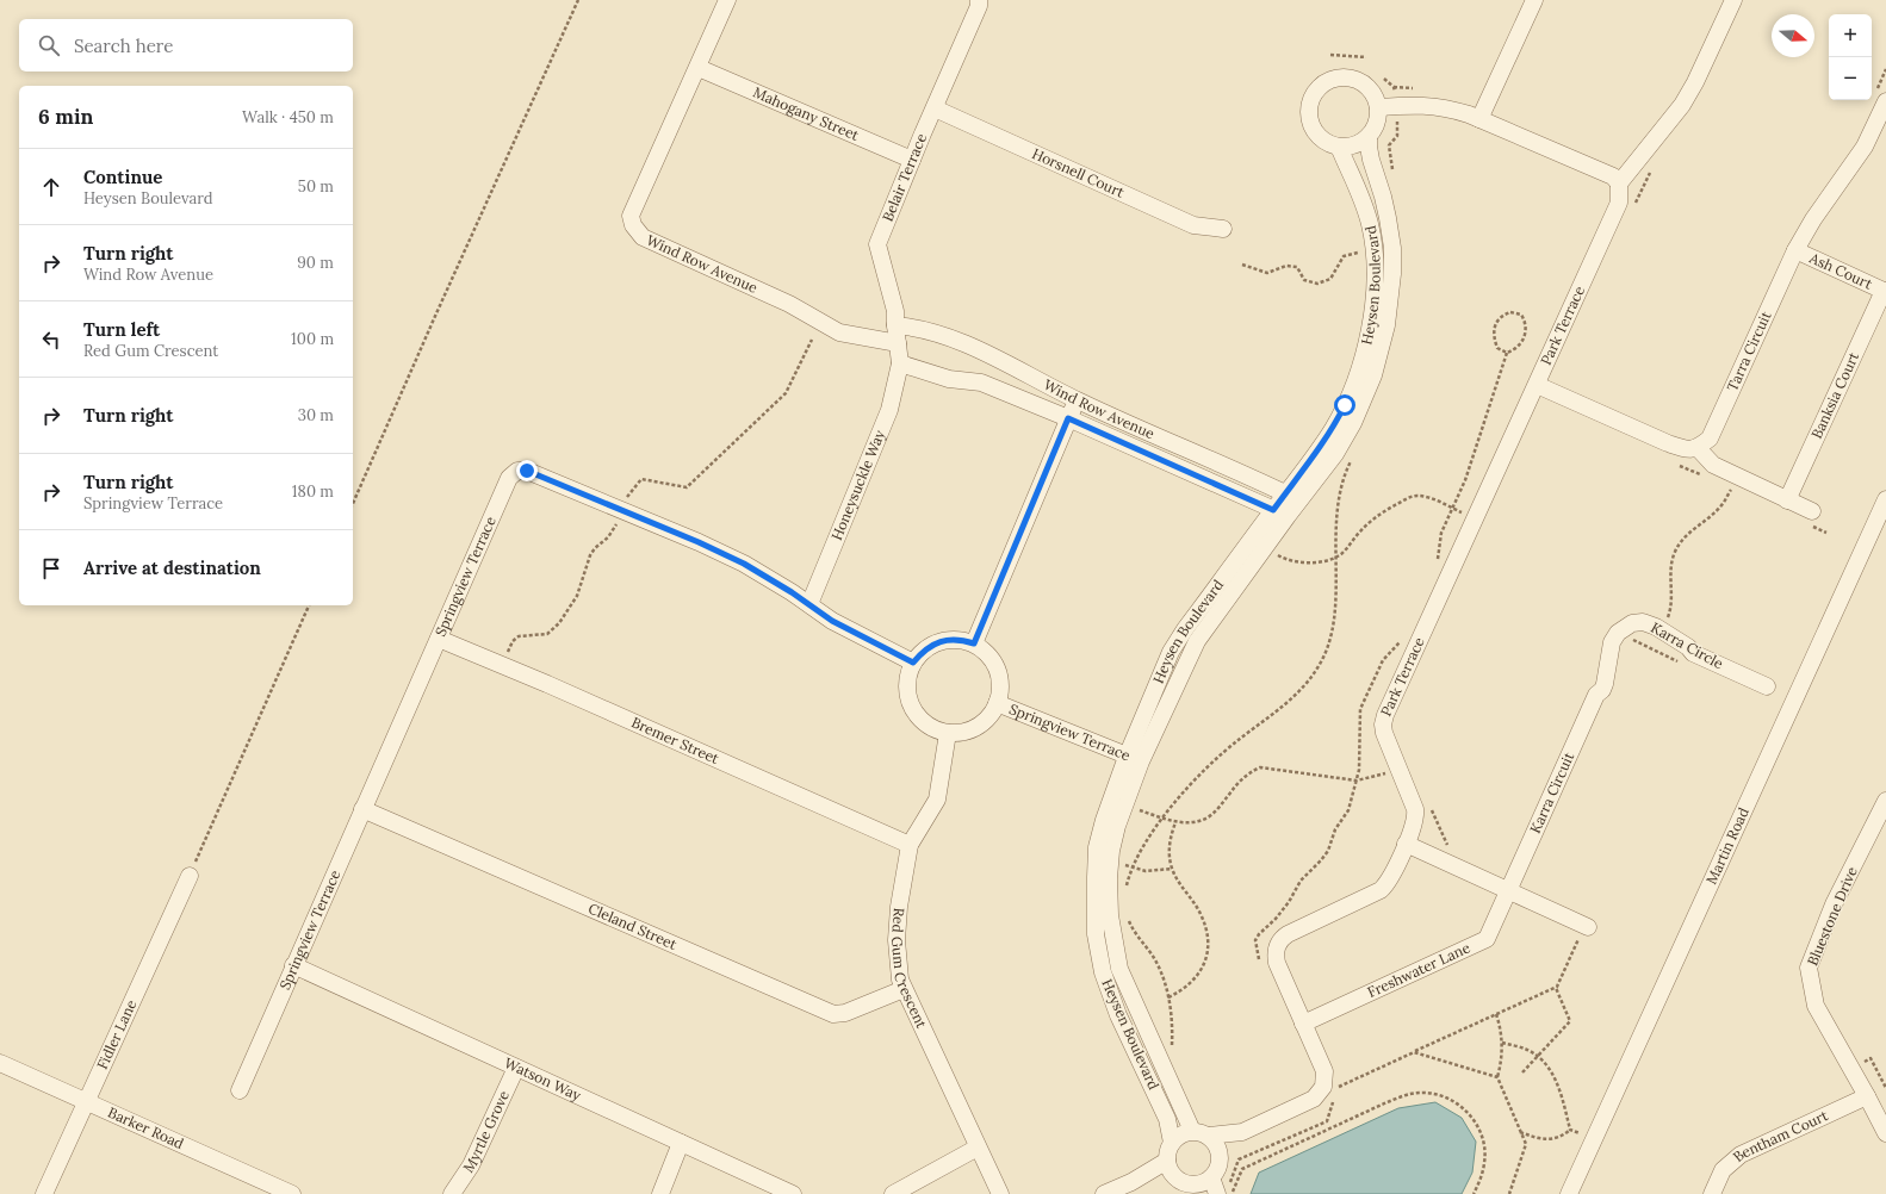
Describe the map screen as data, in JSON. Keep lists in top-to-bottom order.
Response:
{
  "streets": {
    "street": [
      "Mahogany Street",
      "Horsnell Court",
      "Belair Terrace",
      "Wind Row Avenue",
      "Ash Court",
      "Heysen Boulevard",
      "Park Terrace",
      "Tarra Circuit",
      "Banksia Court",
      "Honeysuckle Way",
      "Springview Terrace",
      "Karra Circle",
      "Bremer Street",
      "Karra Circuit",
      "Martin Road",
      "Bluestone Drive",
      "Cleland Street",
      "Red Gum Crescent",
      "Freshwater Lane",
      "Fidler Lane",
      "Watson Way",
      "Barker Road",
      "Myrtle Grove",
      "Bentham Court"
    ]
  },
  "crossings": [
    ["Mahogany Street", "Belair Terrace"],
    ["Mahogany Street", "Wind Row Avenue"],
    ["Horsnell Court", "Belair Terrace"],
    ["Belair Terrace", "Wind Row Avenue"],
    ["Belair Terrace", "Honeysuckle Way"],
    ["Wind Row Avenue", "Heysen Boulevard"],
    ["Wind Row Avenue", "Honeysuckle Way"],
    ["Ash Court", "Tarra Circuit"],
    ["Ash Court", "Banksia Court"],
    ["Heysen Boulevard", "Springview Terrace"],
    ["Park Terrace", "Freshwater Lane"],
    ["Honeysuckle Way", "Springview Terrace"],
    ["Springview Terrace", "Bremer Street"],
    ["Springview Terrace", "Cleland Street"],
    ["Springview Terrace", "Red Gum Crescent"],
    ["Springview Terrace", "Watson Way"],
    ["Karra Circle", "Karra Circuit"],
    ["Bremer Street", "Red Gum Crescent"],
    ["Karra Circuit", "Freshwater Lane"],
    ["Bluestone Drive", "Bentham Court"],
    ["Cleland Street", "Red Gum Crescent"],
    ["Fidler Lane", "Barker Road"],
    ["Watson Way", "Myrtle Grove"]
  ],
  "north": "right",
  "page": {
    "map_buttons": ["+", "−"],
    "search": "Search here",
    "heading": ["6 min", "Walk · 450 m"],
    "list": [
      ["Continue", "Heysen Boulevard", "50 m"],
      ["Turn right", "Wind Row Avenue", "90 m"],
      ["Turn left", "Red Gum Crescent", "100 m"],
      ["Turn right", "30 m"],
      ["Turn right", "Springview Terrace", "180 m"],
      "Arrive at destination"
    ]
  }
}
